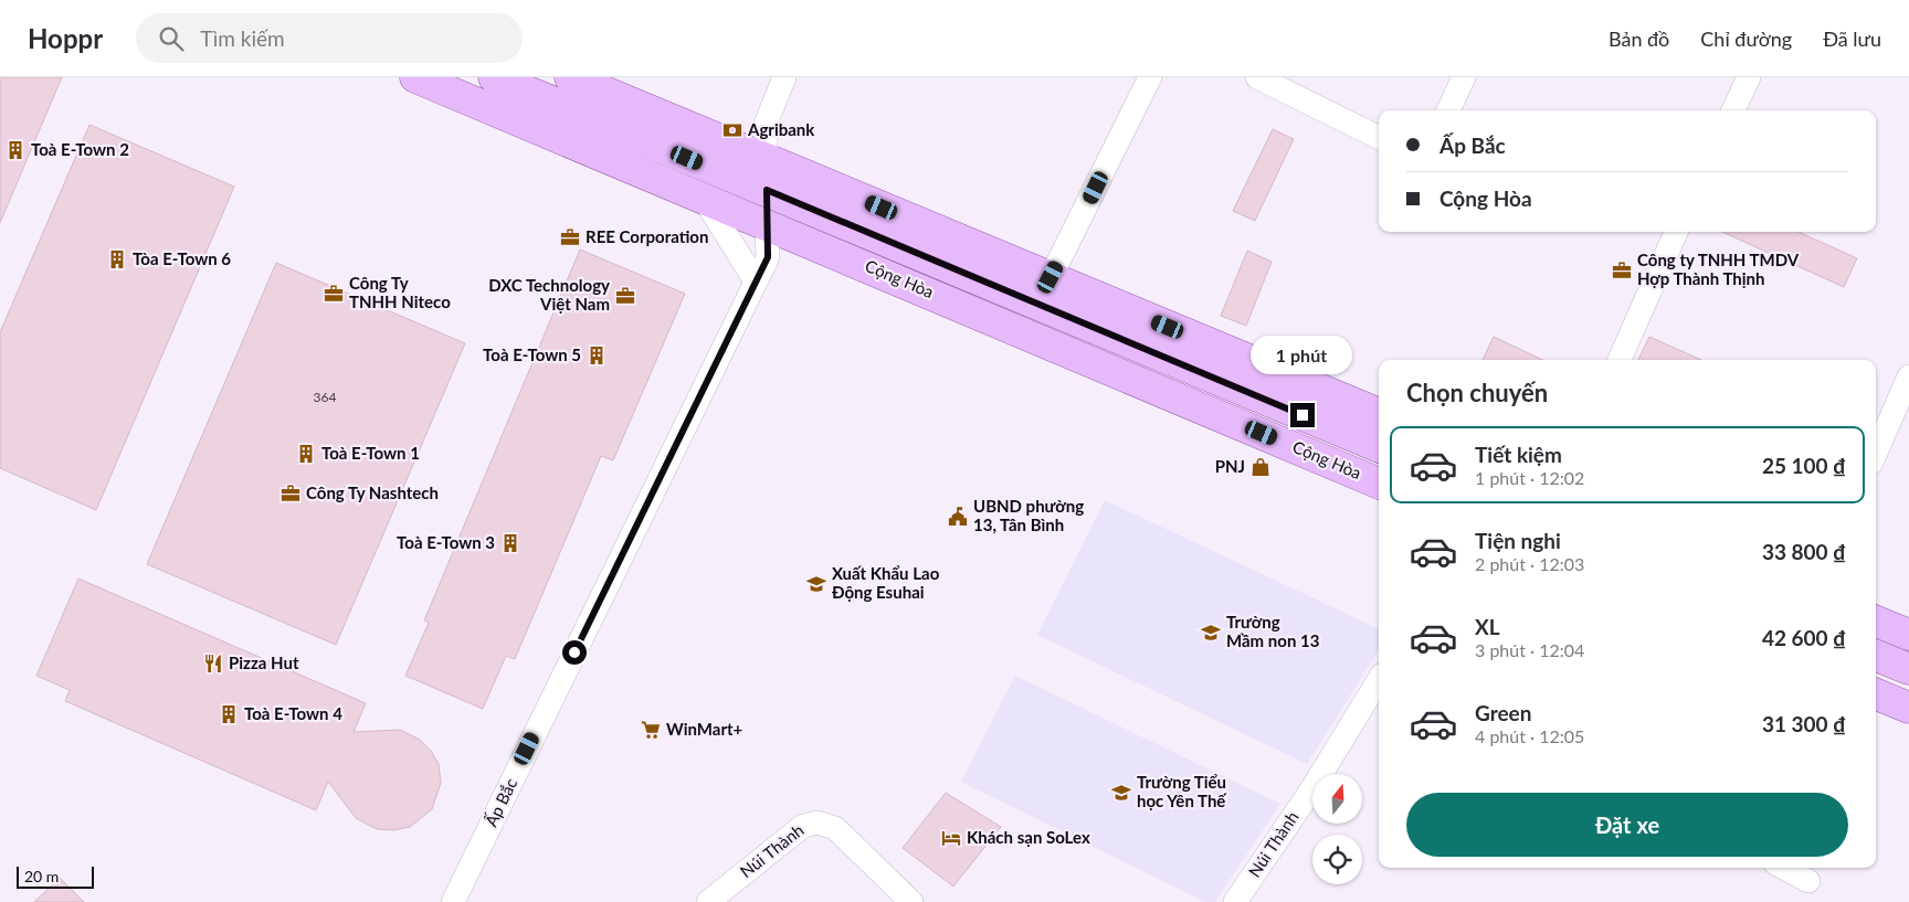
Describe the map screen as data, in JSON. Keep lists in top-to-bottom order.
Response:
{
  "streets": {
    "main road": ["Cộng Hòa"],
    "street": ["Ấp Bắc", "Núi Thành"]
  },
  "crossings": [
    ["Cộng Hòa", "Ấp Bắc"]
  ],
  "places": {
    "bank": ["Agribank"],
    "building": [
      "Toà E-Town 2",
      "Tòa E-Town 6",
      "Toà E-Town 5",
      "Toà E-Town 1",
      "Toà E-Town 3",
      "Toà E-Town 4"
    ],
    "office": [
      "REE Corporation",
      "Công ty TNHH TMDV Hợp Thành Thịnh",
      "Công Ty TNHH Niteco",
      "DXC Technology Việt Nam",
      "Công Ty Nashtech"
    ],
    "shop": ["PNJ"],
    "public building": ["UBND phường 13, Tân Bình"],
    "school or university": ["Xuất Khẩu Lao Động Esuhai", "Trường Mầm non 13", "Trường Tiểu học Yên Thế"],
    "restaurant": ["Pizza Hut"],
    "supermarket": ["WinMart+"],
    "hotel": ["Khách sạn SoLex"]
  },
  "house_numbers": ["364"],
  "scale_bar": "20 m",
  "north": "top",
  "page": {
    "header": "Hoppr",
    "search": "Tìm kiếm",
    "nav": ["Bản đồ", "Chỉ đường", "Đã lưu"],
    "banner": ["Ấp Bắc", "Cộng Hòa"],
    "bubble": "1 phút",
    "heading": "Chọn chuyến",
    "list": [
      {
        "name": "Tiết kiệm",
        "note": "1 phút · 12:02",
        "value": "25 100 ₫"
      },
      {
        "name": "Tiện nghi",
        "note": "2 phút · 12:03",
        "value": "33 800 ₫"
      },
      {
        "name": "XL",
        "note": "3 phút · 12:04",
        "value": "42 600 ₫"
      },
      {
        "name": "Green",
        "note": "4 phút · 12:05",
        "value": "31 300 ₫"
      }
    ],
    "buttons": "Đặt xe",
    "scale": "20 m"
  }
}
